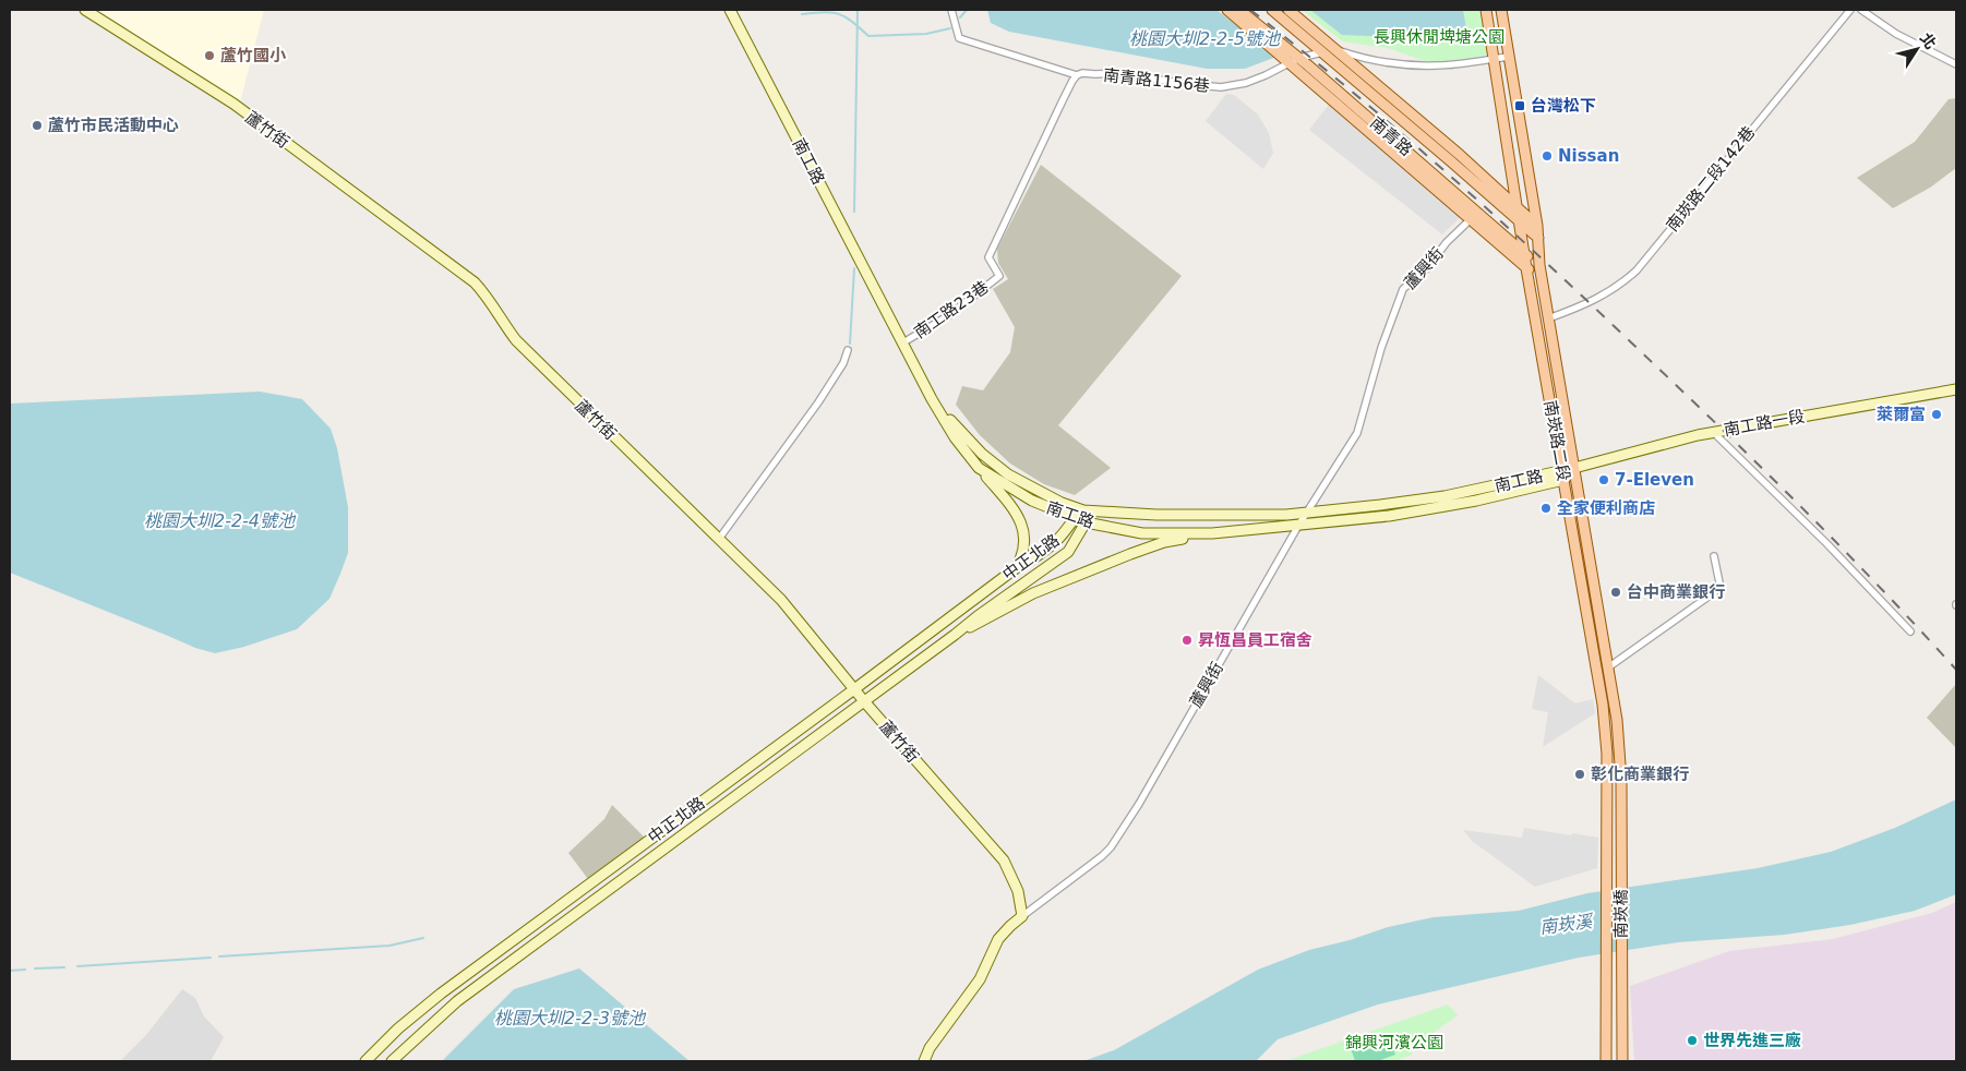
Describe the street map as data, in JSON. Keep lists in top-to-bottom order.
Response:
{
  "streets": {
    "main road": ["南青路", "南崁路二段", "南崁橋"],
    "street": [
      "南青路1156巷",
      "蘆竹街",
      "南工路",
      "南崁路二段142巷",
      "蘆興街",
      "南工路23巷",
      "南工路一段",
      "中正北路"
    ]
  },
  "crossings": [
    ["南青路1156巷", "南青路"],
    ["南青路1156巷", "南工路23巷"],
    ["蘆竹街", "蘆興街"],
    ["蘆竹街", "中正北路"],
    ["南青路", "南崁路二段"],
    ["南工路", "蘆興街"],
    ["南工路", "南工路23巷"],
    ["南工路", "南工路一段"],
    ["南工路", "南崁路二段"],
    ["南工路", "中正北路"],
    ["南崁路二段142巷", "南崁路二段"],
    ["南工路一段", "南崁路二段"],
    ["南崁路二段", "南崁橋"]
  ],
  "water": [
    "桃園大圳2-2-5號池",
    "桃園大圳2-2-4號池",
    "南崁溪",
    "桃園大圳2-2-3號池"
  ],
  "parks": ["長興休閒埤塘公園", "錦興河濱公園"],
  "places": {
    "other": [
      "蘆竹國小",
      "蘆竹市民活動中心",
      "Nissan",
      "萊爾富",
      "7-Eleven",
      "全家便利商店",
      "台中商業銀行",
      "昇恆昌員工宿舍",
      "彰化商業銀行",
      "世界先進三廠"
    ],
    "transit": ["台灣松下"]
  },
  "north": "top right"
}
